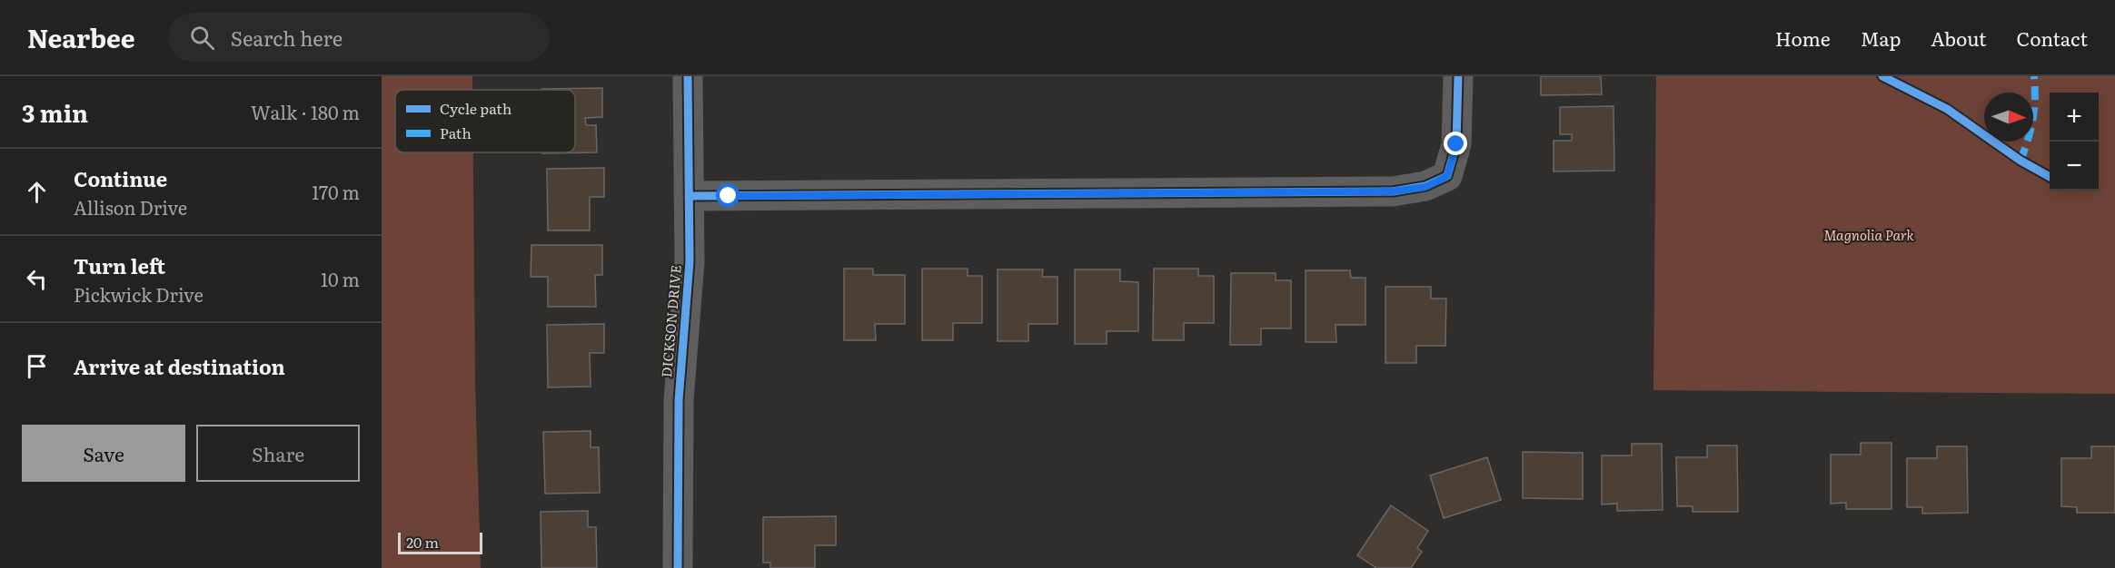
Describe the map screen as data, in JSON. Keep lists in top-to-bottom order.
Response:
{
  "streets": {
    "street": ["DICKSON DRIVE"]
  },
  "parks": ["Magnolia Park"],
  "legend": ["Cycle path", "Path"],
  "scale_bar": "20 m",
  "north": "right",
  "page": {
    "header": "Nearbee",
    "search": "Search here",
    "nav": [
      "Home",
      "Map",
      "About",
      "Contact"
    ],
    "heading": ["3 min", "Walk · 180 m"],
    "map_buttons": ["+", "−"],
    "list": [
      ["Continue", "Allison Drive", "170 m"],
      ["Turn left", "Pickwick Drive", "10 m"],
      "Arrive at destination"
    ],
    "buttons": ["Save", "Share"],
    "scale": "20 m"
  }
}
